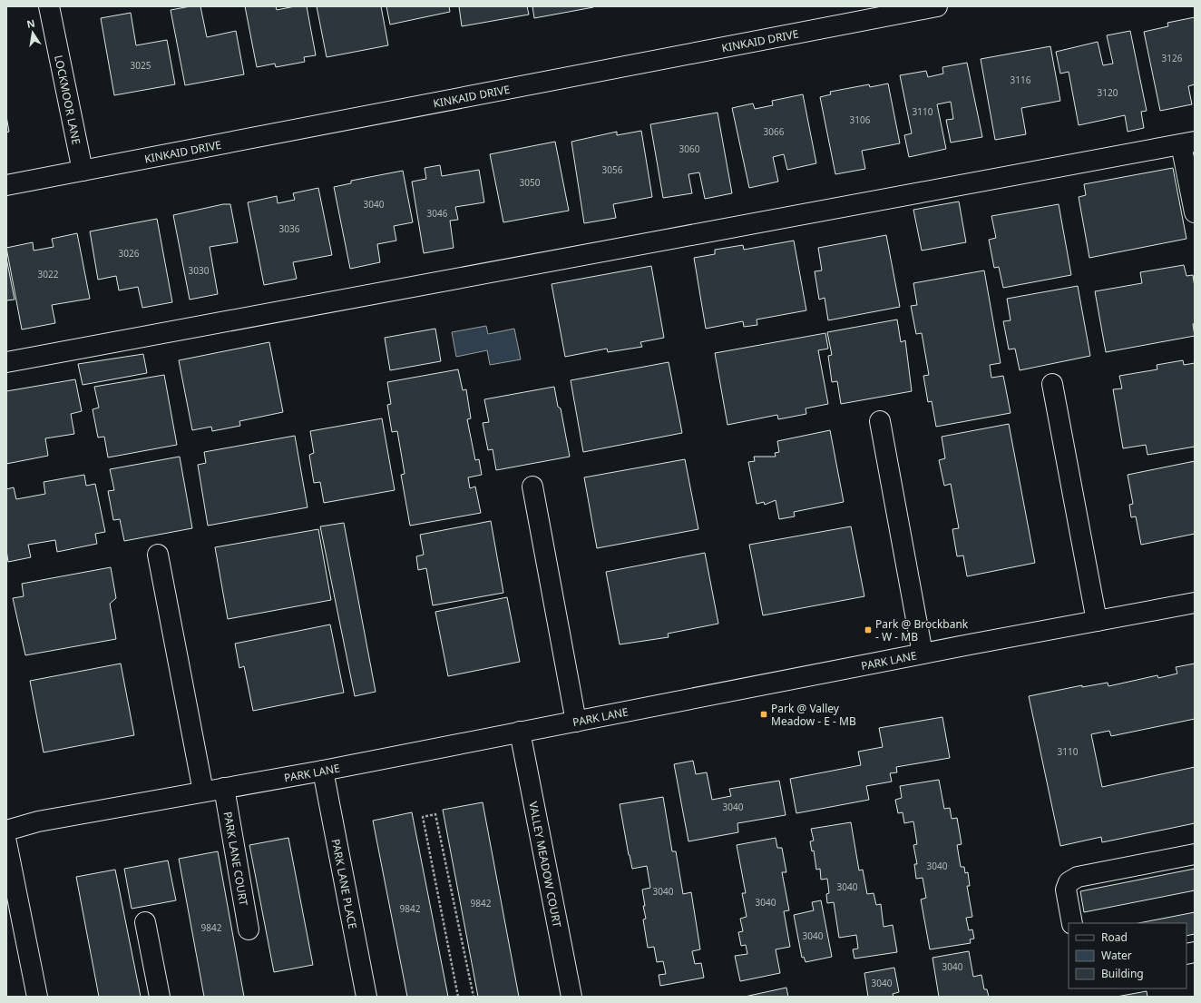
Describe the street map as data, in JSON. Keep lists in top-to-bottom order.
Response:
{
  "streets": {
    "street": [
      "KINKAID DRIVE",
      "LOCKMOOR LANE",
      "PARK LANE",
      "PARK LANE COURT",
      "VALLEY MEADOW COURT",
      "PARK LANE PLACE"
    ]
  },
  "crossings": [
    ["KINKAID DRIVE", "LOCKMOOR LANE"],
    ["PARK LANE", "PARK LANE COURT"],
    ["PARK LANE", "VALLEY MEADOW COURT"],
    ["PARK LANE", "PARK LANE PLACE"]
  ],
  "places": {
    "transit": ["Park @ Brockbank - W - MB", "Park @ Valley Meadow - E - MB"]
  },
  "house_numbers": [
    "3126",
    "3025",
    "3116",
    "3120",
    "3110",
    "3106",
    "3066",
    "3060",
    "3056",
    "3050",
    "3040",
    "3046",
    "3036",
    "3026",
    "3030",
    "3022",
    "3110",
    "3040",
    "3040",
    "3040",
    "3040",
    "3040",
    "9842",
    "9842",
    "9842",
    "3040",
    "3040",
    "3040"
  ],
  "legend": ["Road", "Water", "Building"],
  "north": "top"
}
